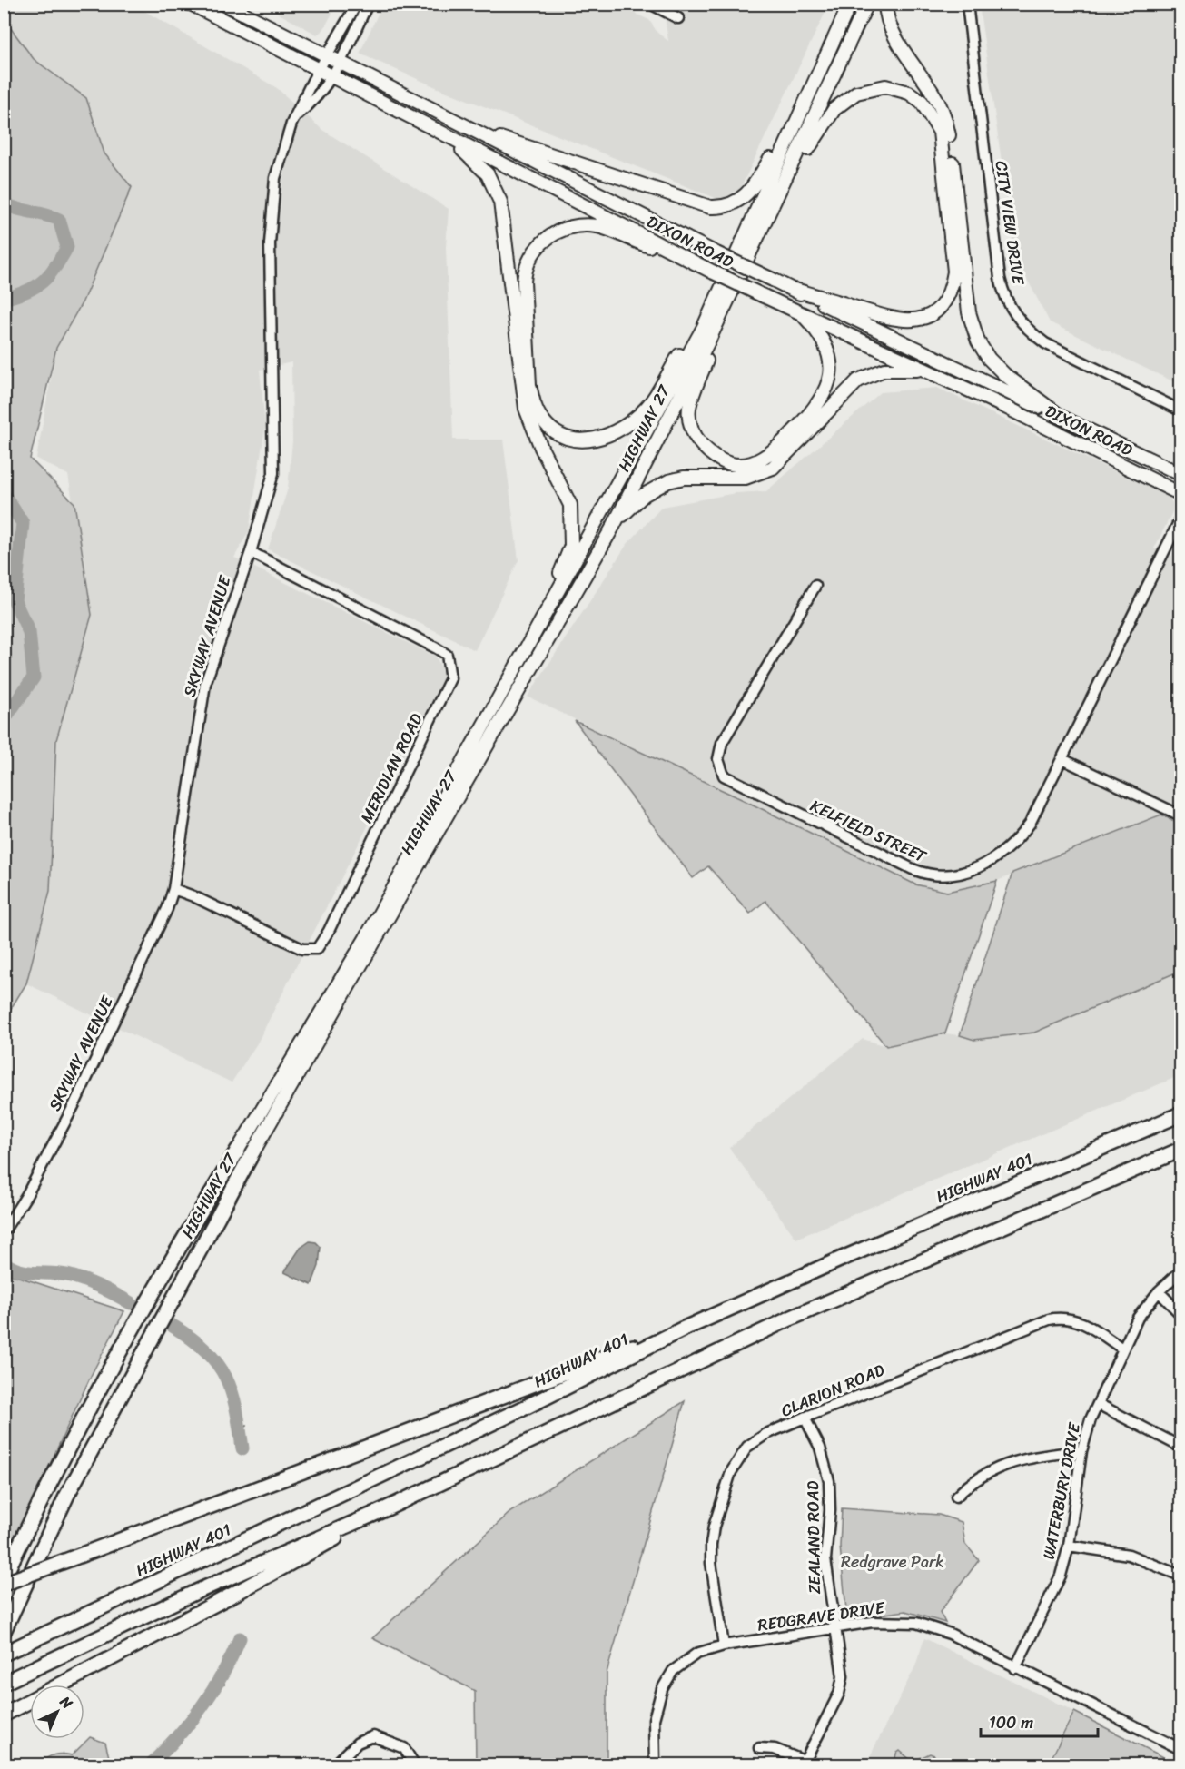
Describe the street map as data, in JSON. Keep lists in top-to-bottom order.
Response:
{
  "streets": {
    "highway": ["HIGHWAY 27", "HIGHWAY 401"],
    "main road": ["DIXON ROAD"],
    "street": [
      "CITY VIEW DRIVE",
      "SKYWAY AVENUE",
      "MERIDIAN ROAD",
      "KELFIELD STREET",
      "CLARION ROAD",
      "WATERBURY DRIVE",
      "ZEALAND ROAD",
      "REDGRAVE DRIVE"
    ]
  },
  "crossings": [
    ["DIXON ROAD", "SKYWAY AVENUE"],
    ["SKYWAY AVENUE", "MERIDIAN ROAD"],
    ["CLARION ROAD", "WATERBURY DRIVE"],
    ["CLARION ROAD", "ZEALAND ROAD"],
    ["CLARION ROAD", "REDGRAVE DRIVE"],
    ["WATERBURY DRIVE", "REDGRAVE DRIVE"],
    ["ZEALAND ROAD", "REDGRAVE DRIVE"]
  ],
  "parks": ["Redgrave Park"],
  "scale_bar": "100 m",
  "north": "top right"
}
